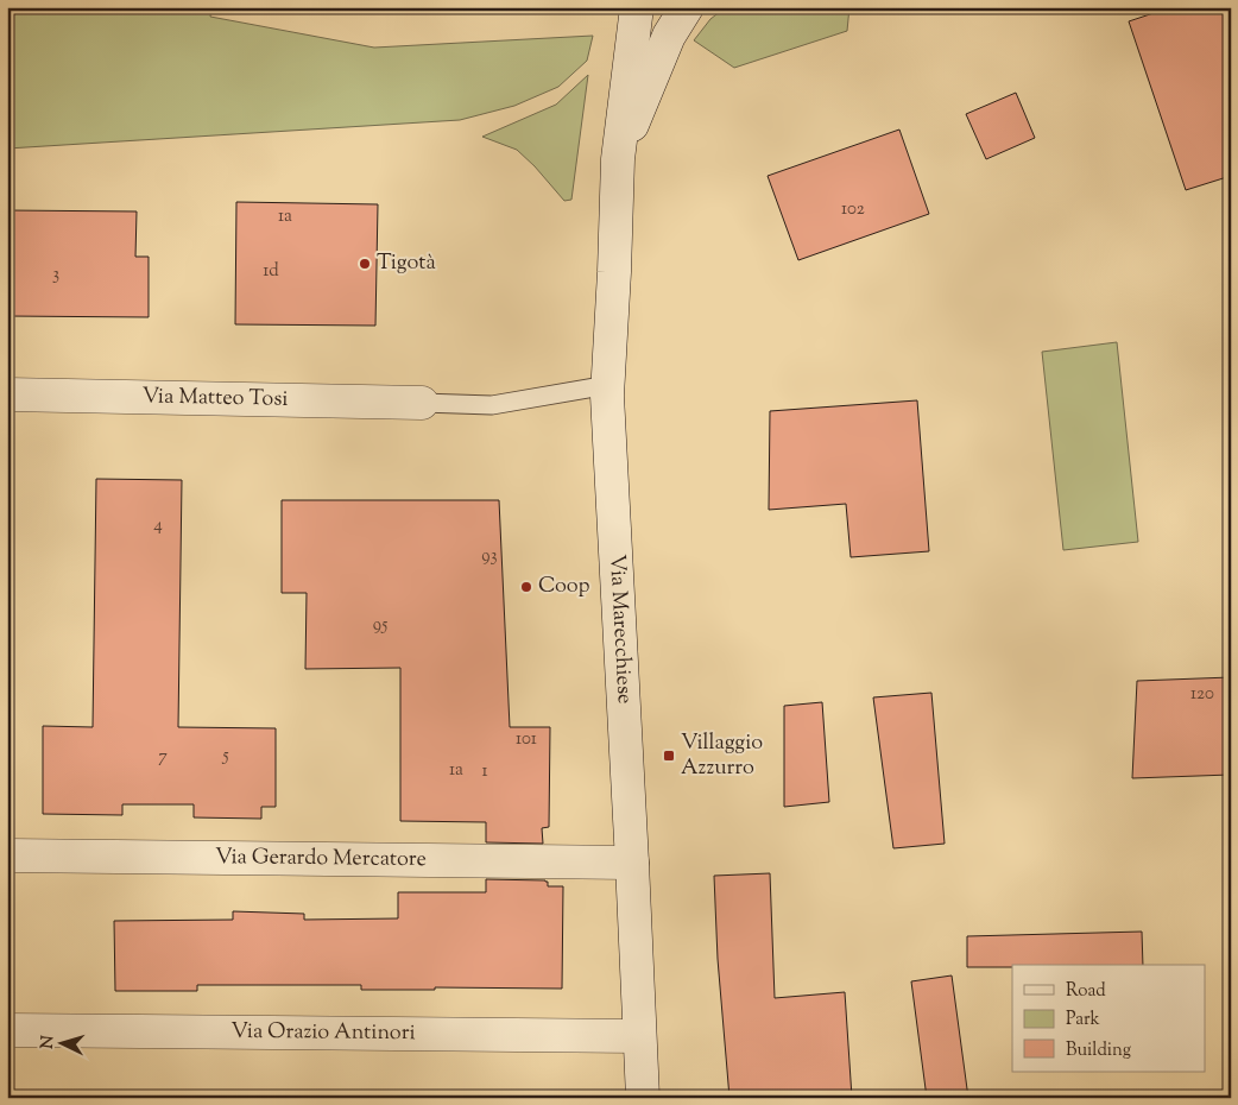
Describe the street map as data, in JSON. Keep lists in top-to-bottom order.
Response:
{
  "streets": {
    "street": [
      "Via Matteo Tosi",
      "Via Marecchiese",
      "Via Gerardo Mercatore",
      "Via Orazio Antinori"
    ]
  },
  "crossings": [
    ["Via Marecchiese", "Via Gerardo Mercatore"],
    ["Via Marecchiese", "Via Orazio Antinori"]
  ],
  "places": {
    "other": ["Tigotà", "Coop"],
    "transit": ["Villaggio Azzurro"]
  },
  "house_numbers": [
    "102",
    "1a",
    "1d",
    "3",
    "4",
    "93",
    "95",
    "120",
    "101",
    "5",
    "7",
    "1a",
    "1"
  ],
  "legend": ["Road", "Park", "Building"],
  "north": "left"
}
